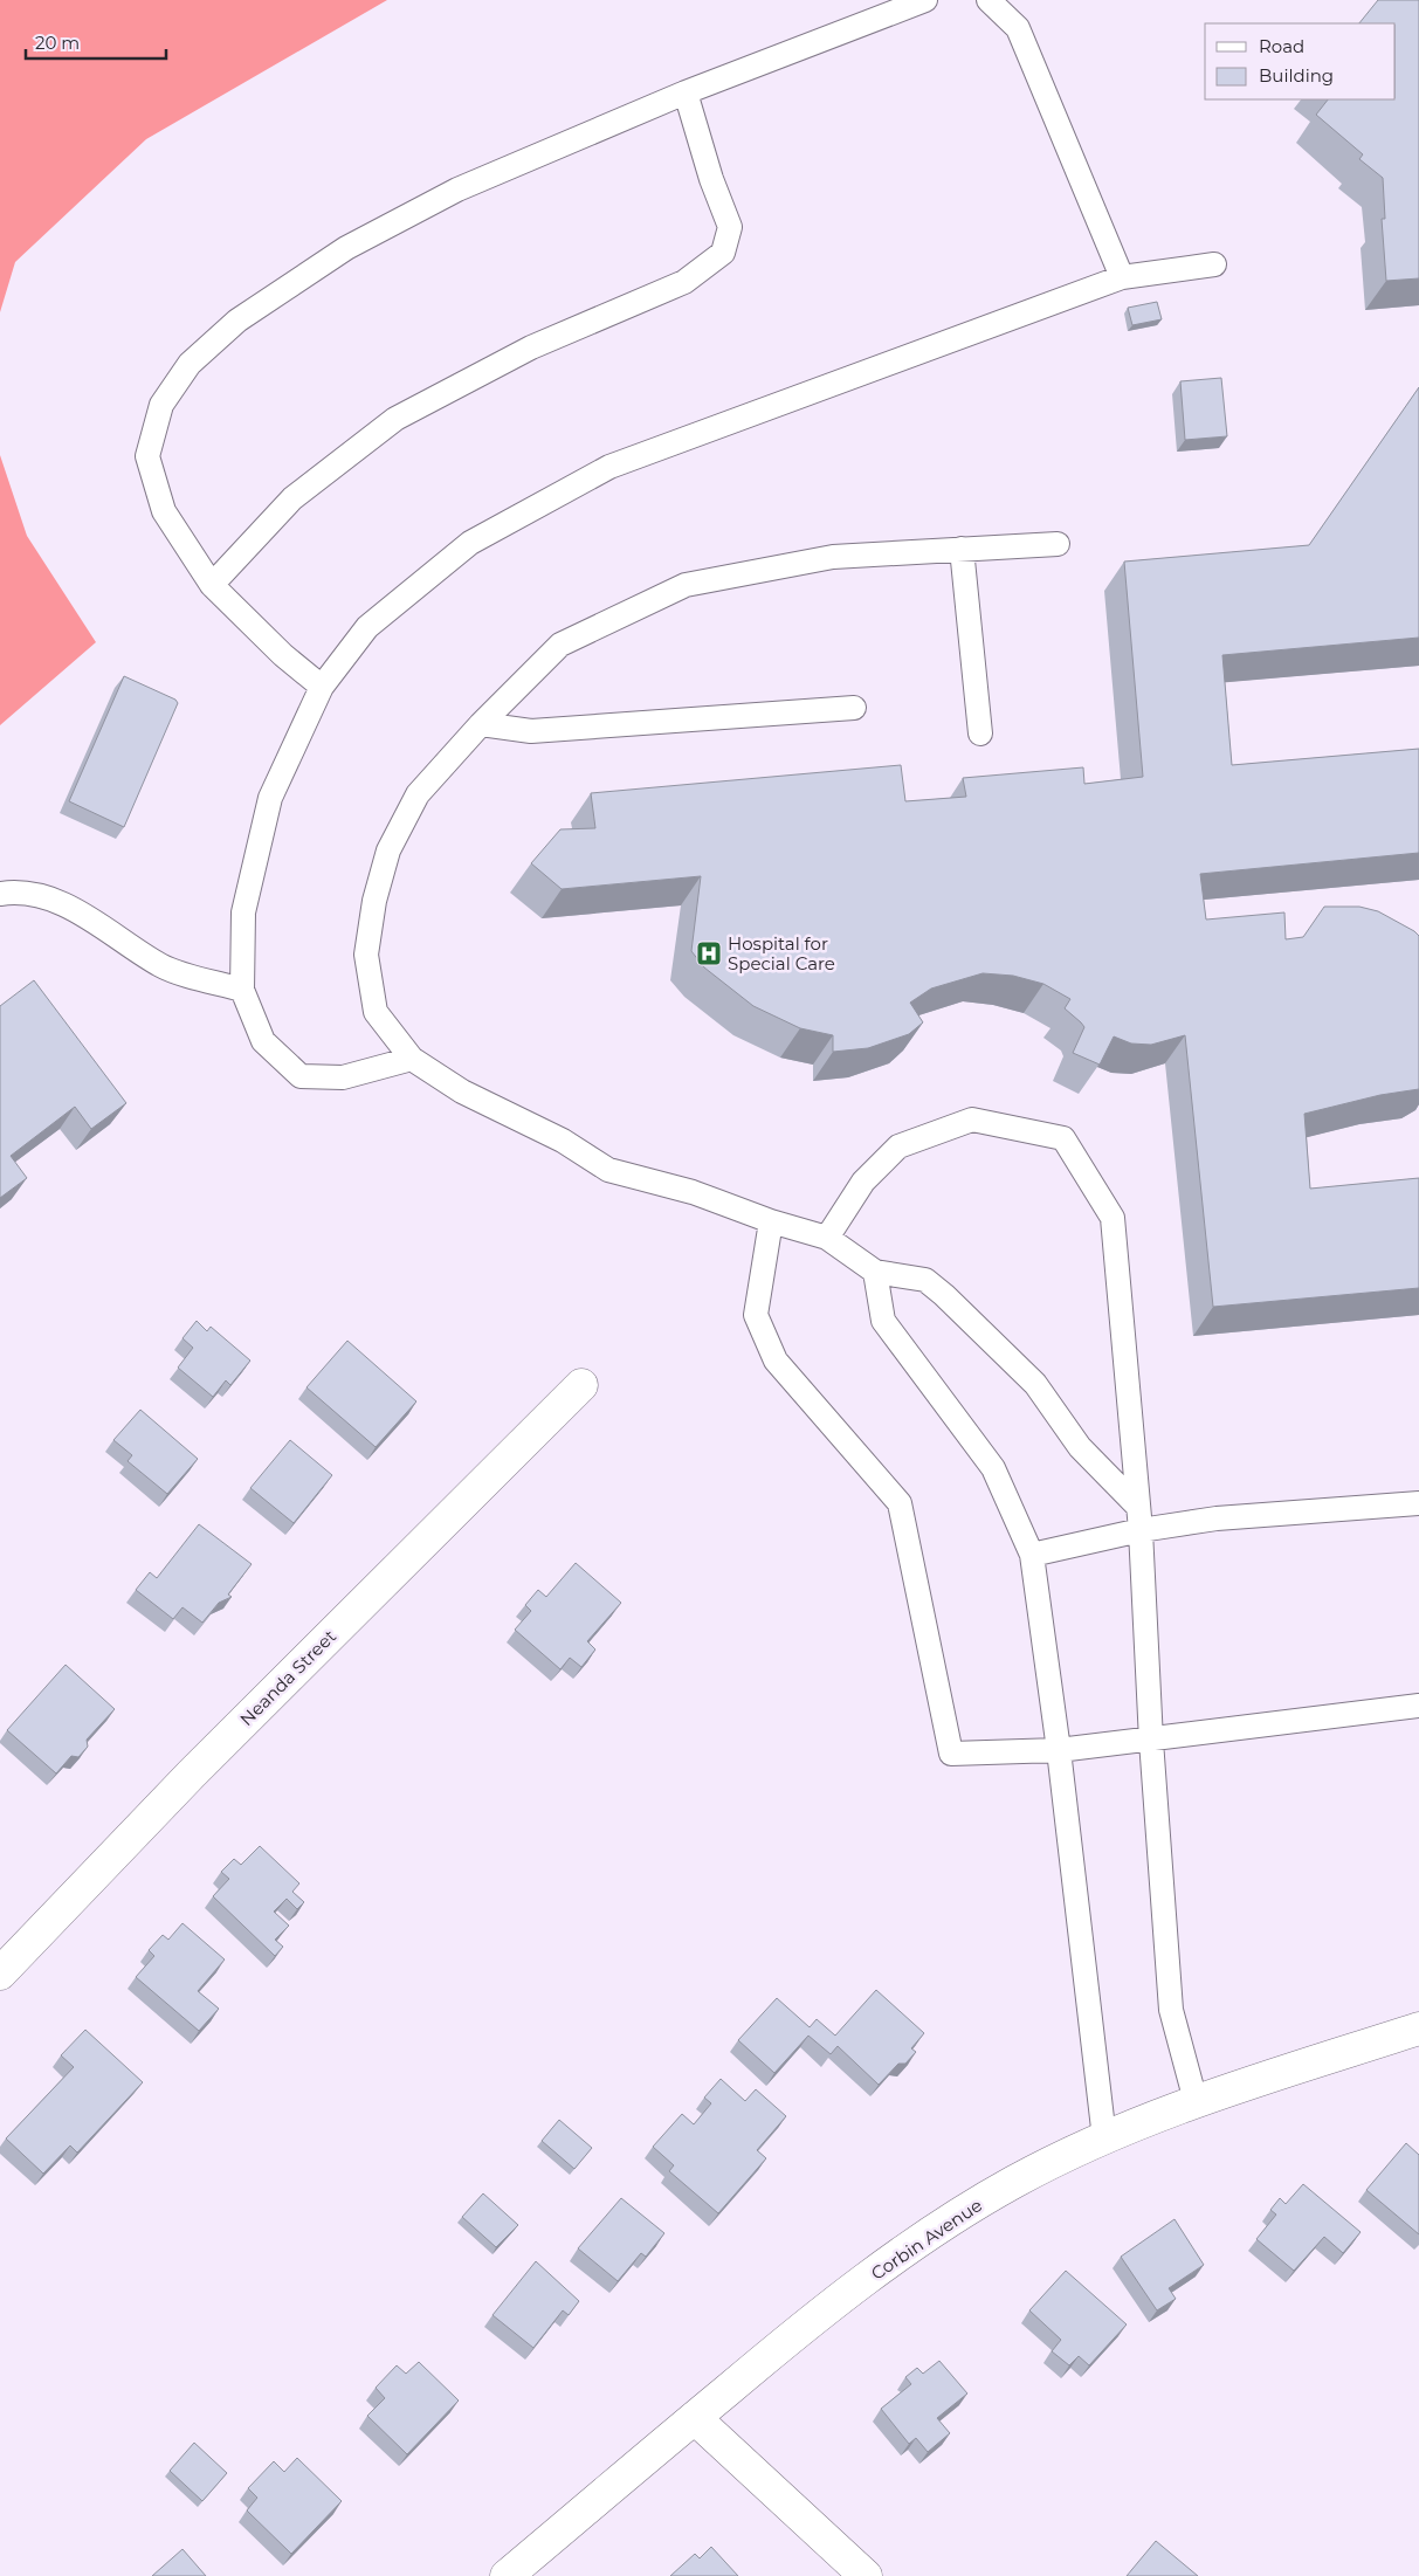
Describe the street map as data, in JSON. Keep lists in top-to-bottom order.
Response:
{
  "streets": {
    "main road": ["Neanda Street", "Corbin Avenue"]
  },
  "places": {
    "hospital": ["Hospital for Special Care"]
  },
  "legend": ["Road", "Building"],
  "scale_bar": "20 m"
}
